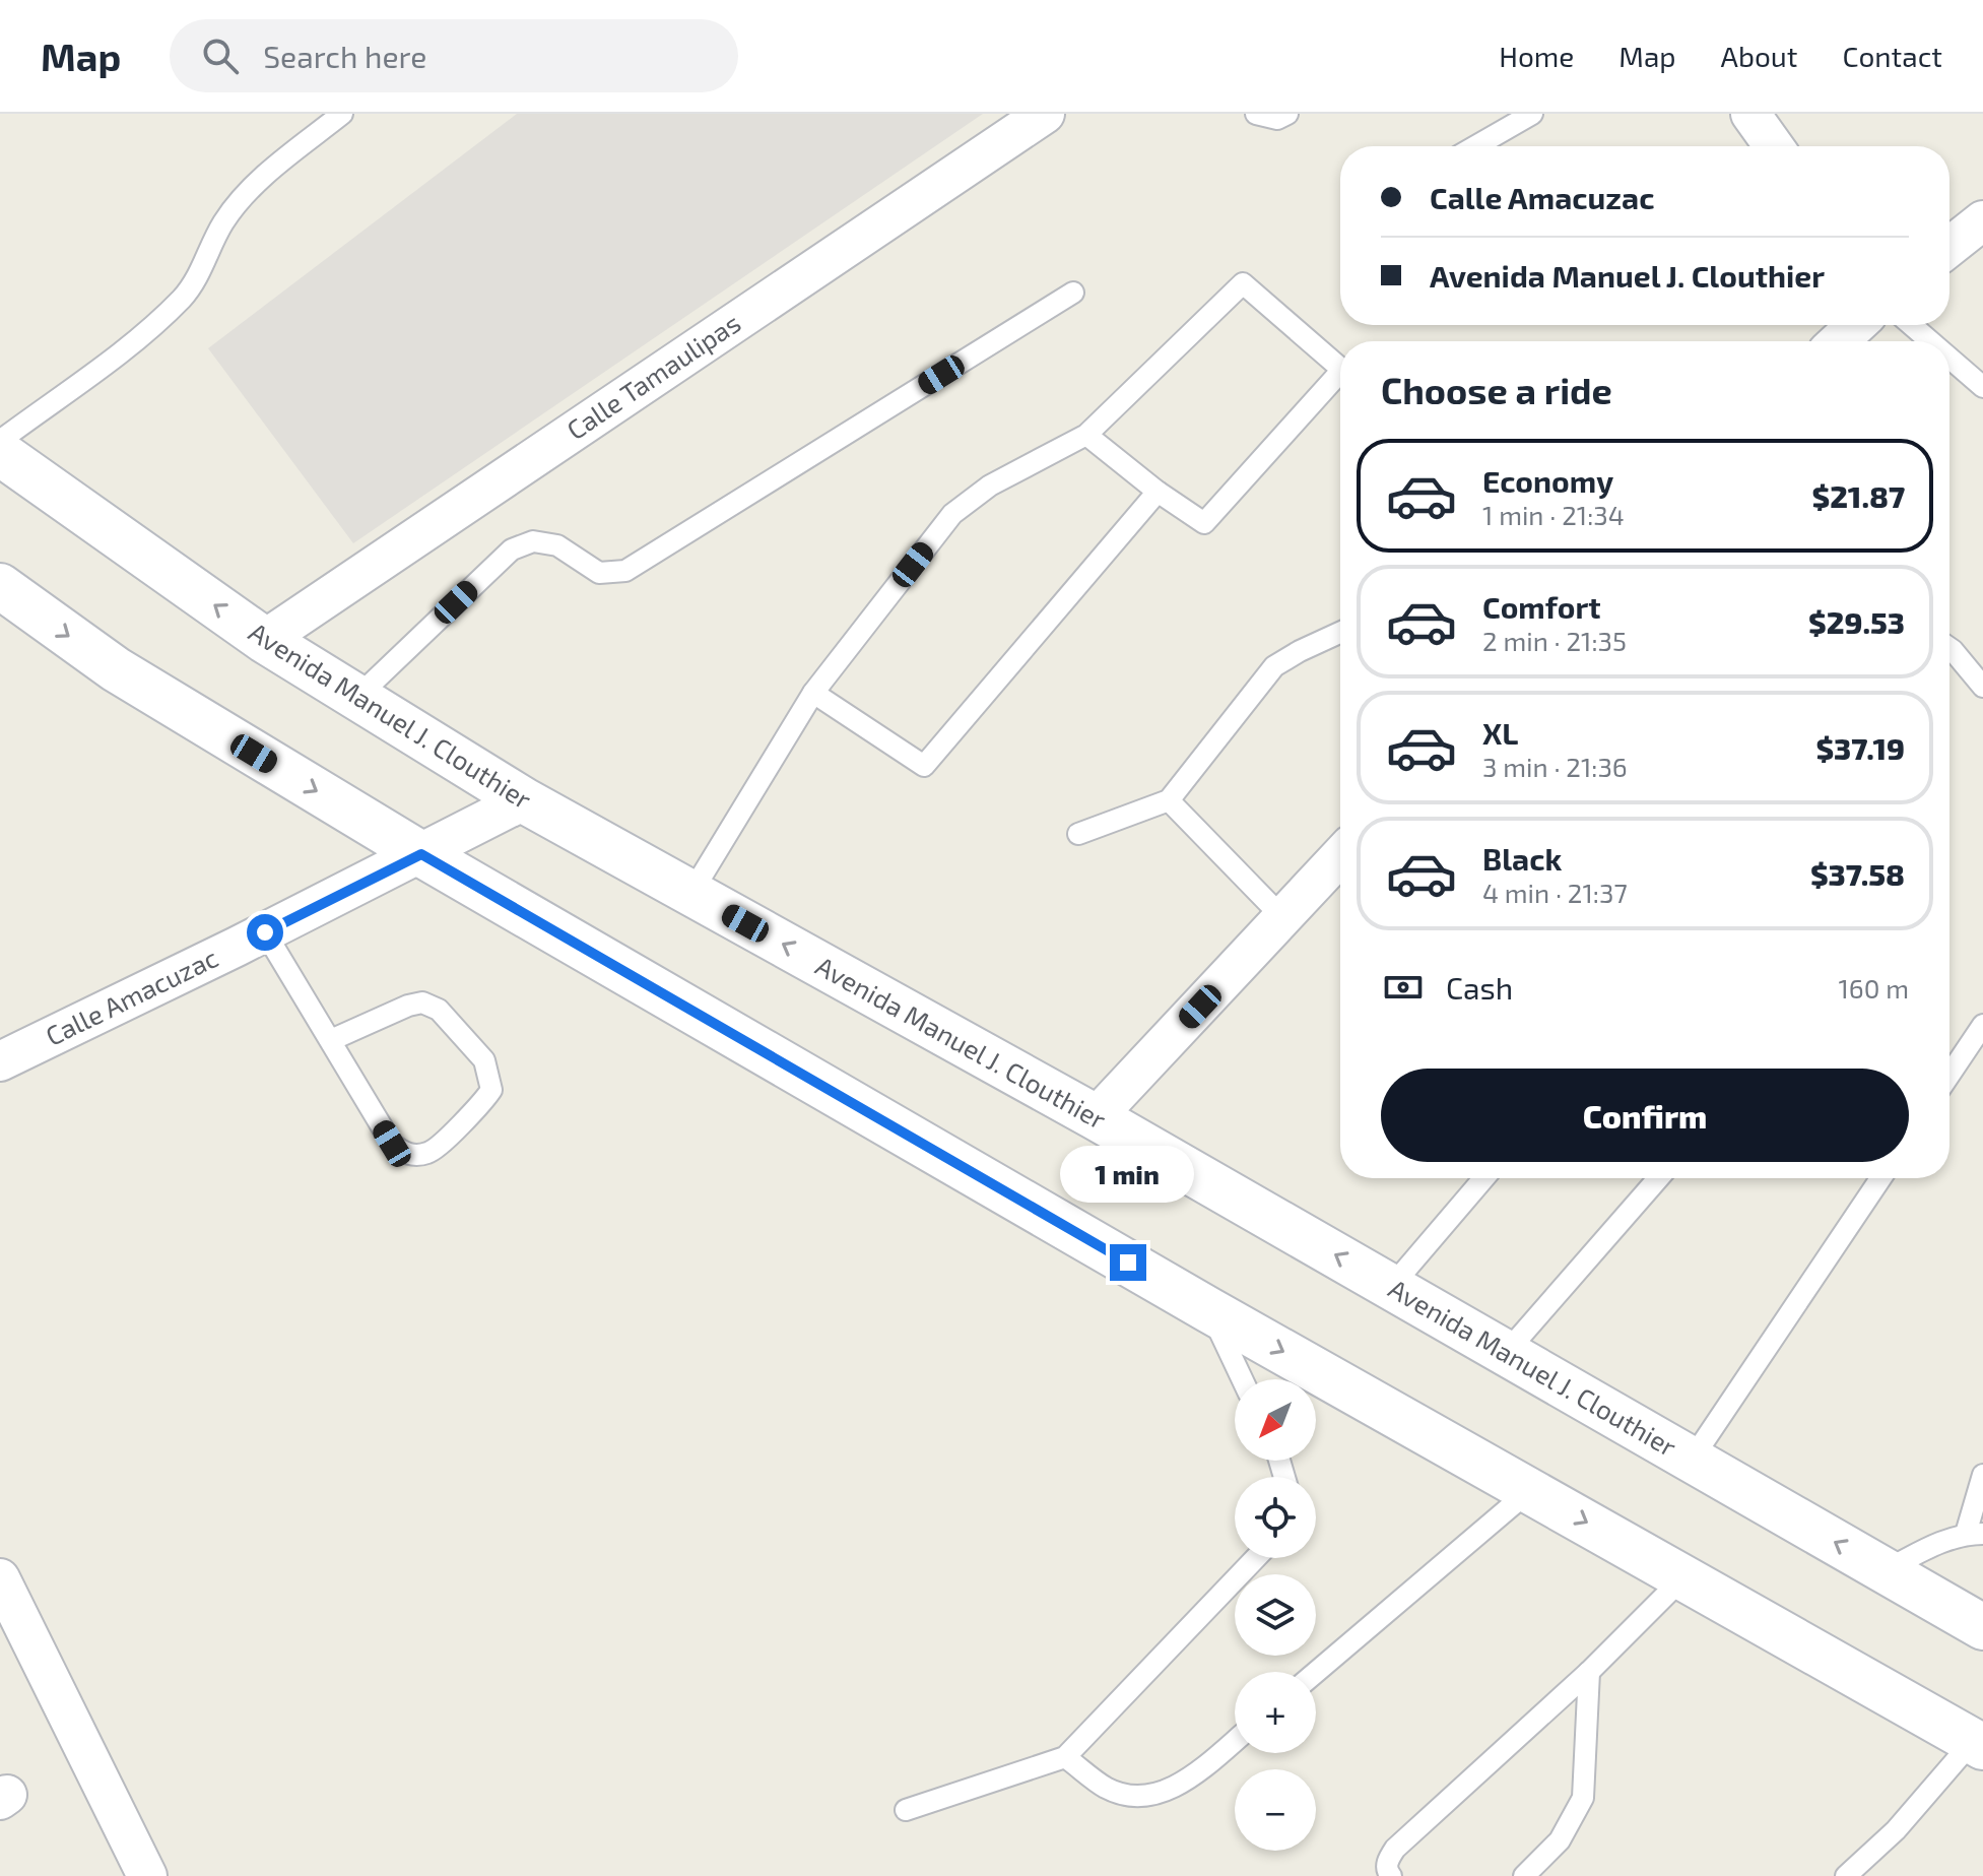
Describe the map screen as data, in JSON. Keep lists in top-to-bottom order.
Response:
{
  "streets": {
    "main road": ["Avenida Manuel J. Clouthier"],
    "street": ["Calle Tamaulipas", "Calle Amacuzac"]
  },
  "crossings": [
    ["Calle Tamaulipas", "Avenida Manuel J. Clouthier"],
    ["Avenida Manuel J. Clouthier", "Calle Amacuzac"]
  ],
  "north": "bottom left",
  "page": {
    "header": "Map",
    "search": "Search here",
    "nav": [
      "Home",
      "Map",
      "About",
      "Contact"
    ],
    "banner": ["Calle Amacuzac", "Avenida Manuel J. Clouthier"],
    "heading": "Choose a ride",
    "list": [
      {
        "name": "Economy",
        "note": "1 min · 21:34",
        "value": "$21.87"
      },
      {
        "name": "Comfort",
        "note": "2 min · 21:35",
        "value": "$29.53"
      },
      {
        "name": "XL",
        "note": "3 min · 21:36",
        "value": "$37.19"
      },
      {
        "name": "Black",
        "note": "4 min · 21:37",
        "value": "$37.58"
      }
    ],
    "pay": ["Cash", "160 m"],
    "buttons": "Confirm",
    "bubble": "1 min",
    "map_buttons": ["+", "−"]
  }
}
